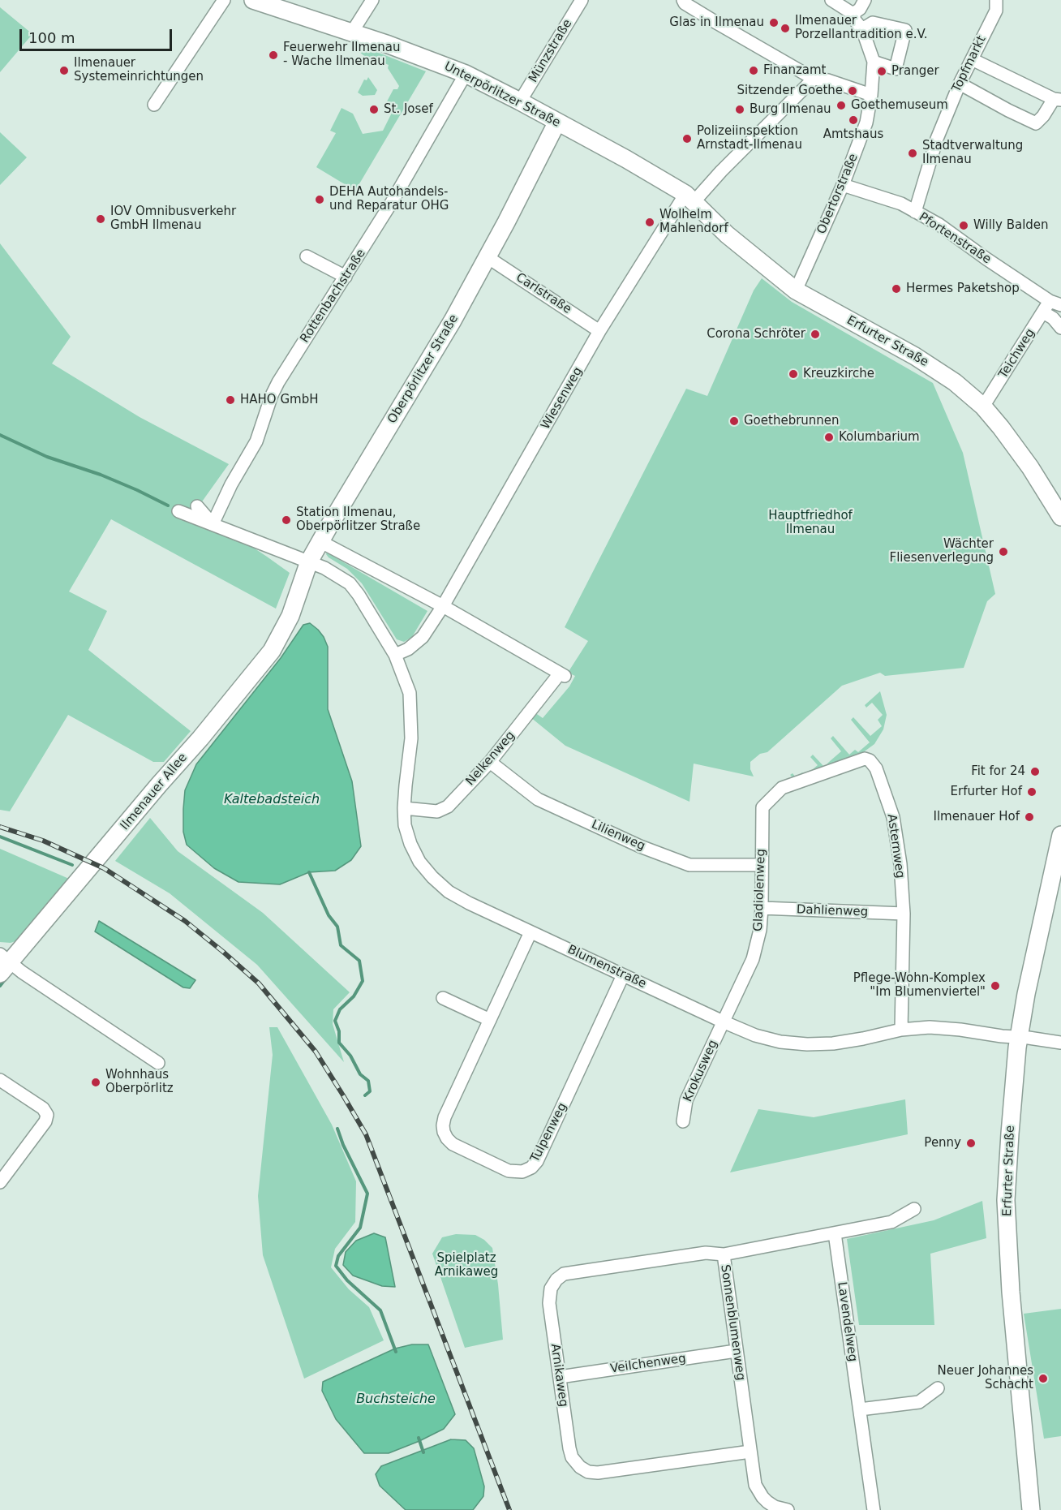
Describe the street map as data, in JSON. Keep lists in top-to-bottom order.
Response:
{
  "streets": {
    "main road": [
      "Unterpörlitzer Straße",
      "Erfurter Straße",
      "Oberpörlitzer Straße",
      "Ilmenauer Allee"
    ],
    "street": [
      "Münzstraße",
      "Topfmarkt",
      "Obertorstraße",
      "Pfortenstraße",
      "Carlstraße",
      "Rottenbachstraße",
      "Teichweg",
      "Wiesenweg",
      "Nelkenweg",
      "Lilienweg",
      "Asternweg",
      "Gladiolenweg",
      "Dahlienweg",
      "Blumenstraße",
      "Krokusweg",
      "Tulpenweg",
      "Lavendelweg",
      "Sonnenblumenweg",
      "Veilchenweg",
      "Arnikaweg"
    ]
  },
  "crossings": [
    ["Münzstraße", "Unterpörlitzer Straße"],
    ["Topfmarkt", "Pfortenstraße"],
    ["Unterpörlitzer Straße", "Rottenbachstraße"],
    ["Unterpörlitzer Straße", "Erfurter Straße"],
    ["Unterpörlitzer Straße", "Oberpörlitzer Straße"],
    ["Unterpörlitzer Straße", "Wiesenweg"],
    ["Obertorstraße", "Pfortenstraße"],
    ["Obertorstraße", "Erfurter Straße"],
    ["Pfortenstraße", "Teichweg"],
    ["Carlstraße", "Oberpörlitzer Straße"],
    ["Carlstraße", "Wiesenweg"],
    ["Erfurter Straße", "Teichweg"],
    ["Erfurter Straße", "Wiesenweg"],
    ["Erfurter Straße", "Blumenstraße"],
    ["Oberpörlitzer Straße", "Ilmenauer Allee"],
    ["Oberpörlitzer Straße", "Blumenstraße"],
    ["Wiesenweg", "Nelkenweg"],
    ["Nelkenweg", "Lilienweg"],
    ["Nelkenweg", "Blumenstraße"],
    ["Lilienweg", "Gladiolenweg"],
    ["Asternweg", "Gladiolenweg"],
    ["Asternweg", "Dahlienweg"],
    ["Asternweg", "Blumenstraße"],
    ["Gladiolenweg", "Dahlienweg"],
    ["Gladiolenweg", "Blumenstraße"],
    ["Gladiolenweg", "Krokusweg"],
    ["Blumenstraße", "Krokusweg"],
    ["Blumenstraße", "Tulpenweg"],
    ["Lavendelweg", "Sonnenblumenweg"],
    ["Sonnenblumenweg", "Veilchenweg"],
    ["Sonnenblumenweg", "Arnikaweg"],
    ["Veilchenweg", "Arnikaweg"]
  ],
  "water": ["Kaltebadsteich", "Buchsteiche"],
  "parks": ["Hauptfriedhof Ilmenau", "Spielplatz Arnikaweg"],
  "places": [
    "Glas in Ilmenau",
    "Ilmenauer Porzellantradition e.V.",
    "Feuerwehr Ilmenau - Wache Ilmenau",
    "Ilmenauer Systemeinrichtungen",
    "Finanzamt",
    "Pranger",
    "Sitzender Goethe",
    "Goethemuseum",
    "St. Josef",
    "Burg Ilmenau",
    "Amtshaus",
    "Polizeiinspektion Arnstadt-Ilmenau",
    "Stadtverwaltung Ilmenau",
    "DEHA Autohandels- und Reparatur OHG",
    "IOV Omnibusverkehr GmbH Ilmenau",
    "Wolhelm Mahlendorf",
    "Willy Balden",
    "Hermes Paketshop",
    "Corona Schröter",
    "Kreuzkirche",
    "HAHO GmbH",
    "Goethebrunnen",
    "Kolumbarium",
    "Station Ilmenau, Oberpörlitzer Straße",
    "Wächter Fliesenverlegung",
    "Fit for 24",
    "Erfurter Hof",
    "Ilmenauer Hof",
    "Pflege-Wohn-Komplex \"Im Blumenviertel\"",
    "Wohnhaus Oberpörlitz",
    "Penny",
    "Neuer Johannes Schacht"
  ],
  "scale_bar": "100 m"
}
